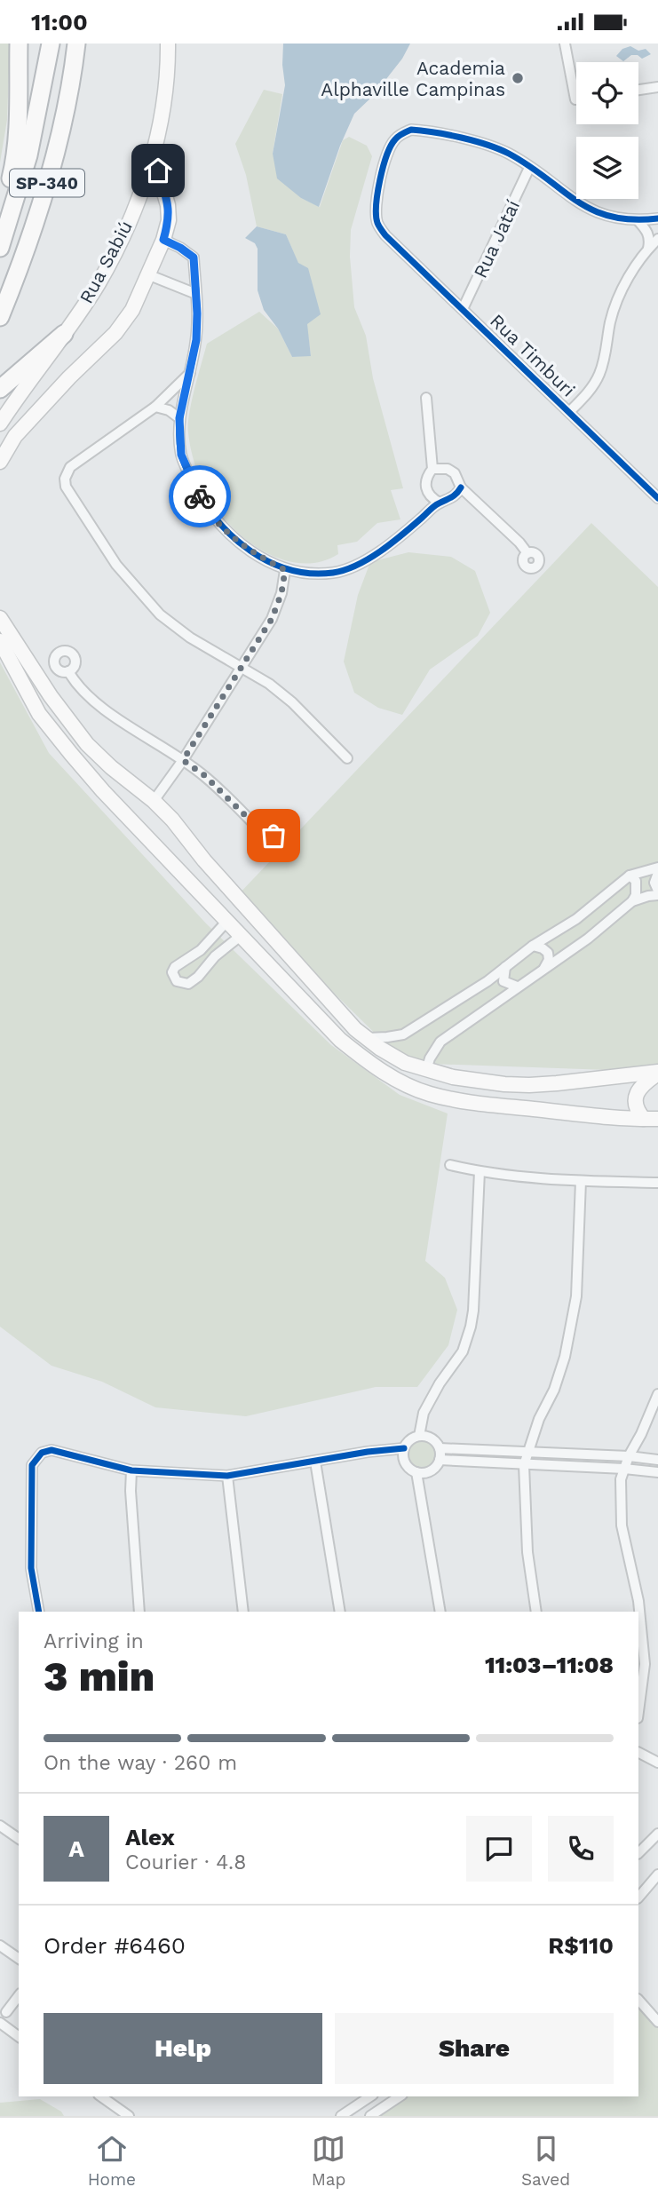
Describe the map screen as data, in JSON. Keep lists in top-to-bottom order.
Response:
{
  "streets": {
    "highway": ["SP-340"],
    "main road": ["Rua Sabiú"],
    "street": ["Rua Jataí", "Rua Timburi"]
  },
  "crossings": [
    ["Rua Jataí", "Rua Timburi"]
  ],
  "places": ["Academia Alphaville Campinas"],
  "page": {
    "status": "11:00",
    "heading": ["3 min", "Arriving in", "11:03–11:08"],
    "panel": [
      "Alex",
      "Courier · 4.8",
      "Order #6460",
      "R$110"
    ],
    "bar": "On the way · 260 m",
    "round": "A",
    "buttons": ["Help", "Share"],
    "tabs": ["Home", "Map", "Saved"]
  }
}
